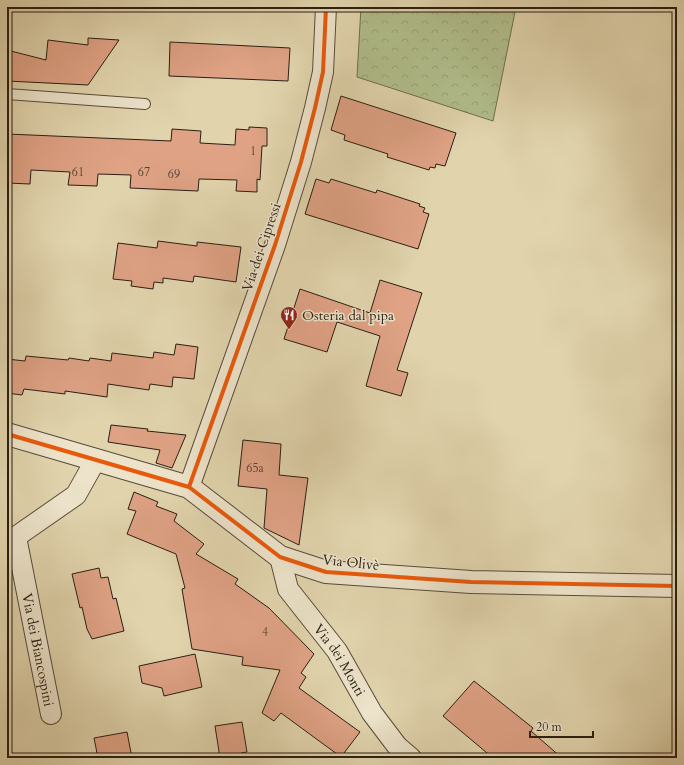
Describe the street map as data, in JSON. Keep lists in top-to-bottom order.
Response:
{
  "streets": {
    "street": [
      "Via dei Cipressi",
      "Via Olivè",
      "Via dei Biancospini",
      "Via dei Monti"
    ]
  },
  "crossings": [
    ["Via dei Cipressi", "Via Olivè"],
    ["Via Olivè", "Via dei Biancospini"],
    ["Via Olivè", "Via dei Monti"]
  ],
  "places": {
    "restaurant": ["Osteria dal pipa"]
  },
  "house_numbers": [
    "1",
    "61",
    "67",
    "69",
    "65a",
    "4"
  ],
  "scale_bar": "20 m"
}
